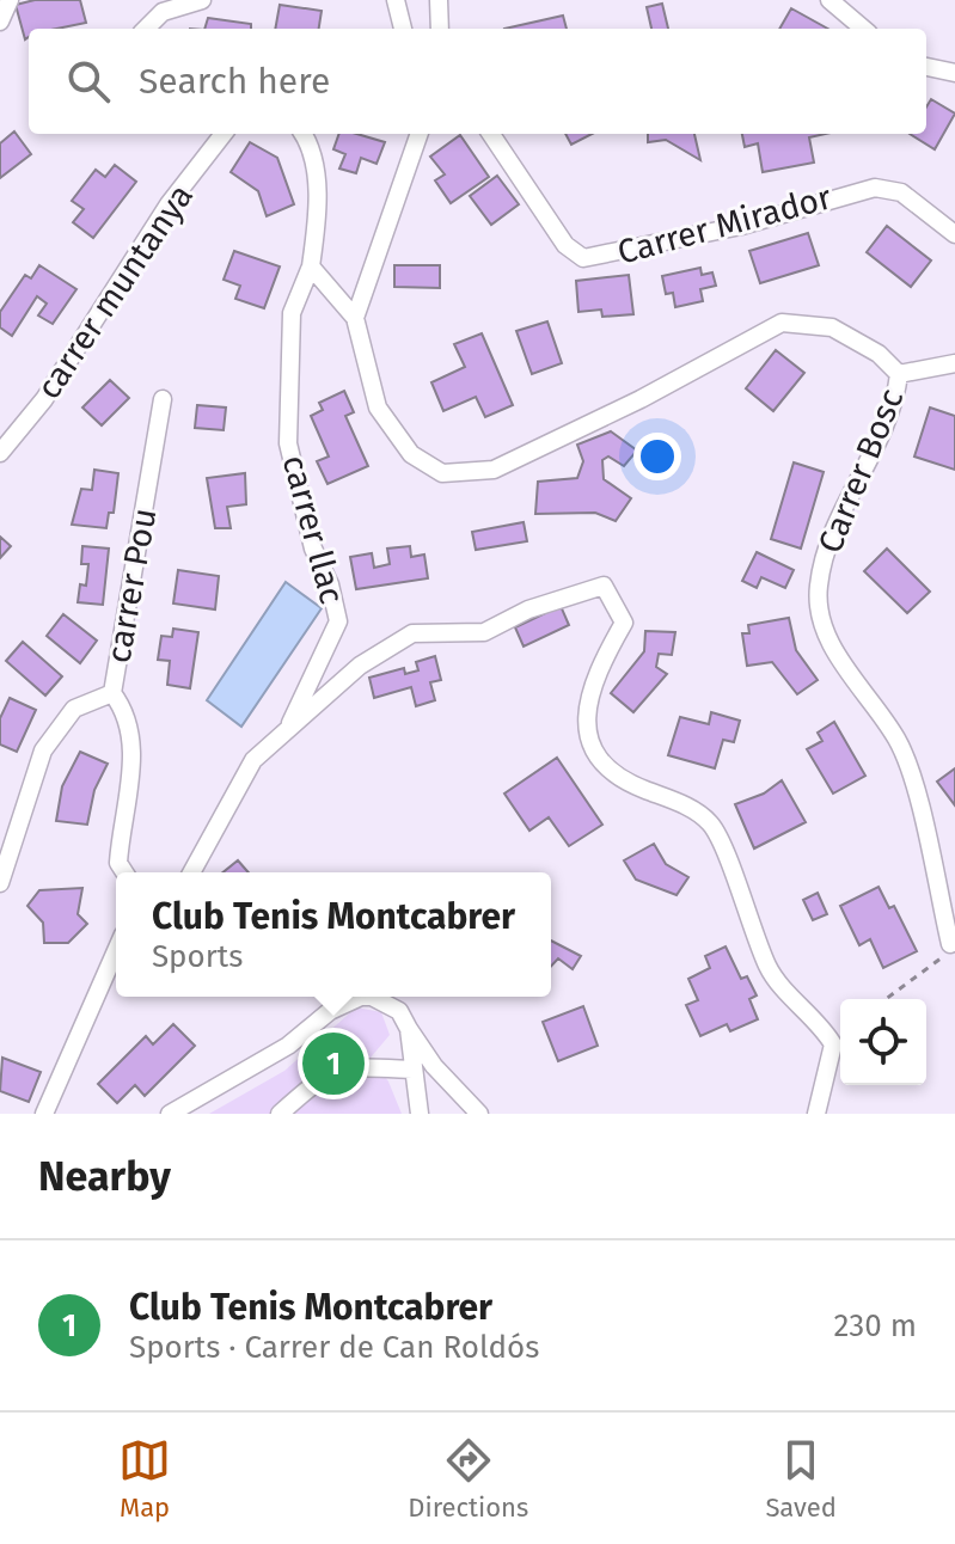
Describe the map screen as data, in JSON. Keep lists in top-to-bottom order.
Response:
{
  "streets": {
    "street": [
      "Carrer Mirador",
      "carrer muntanya",
      "Carrer Bosc",
      "carrer llac",
      "carrer Pou"
    ]
  },
  "page": {
    "search": "Search here",
    "popup": ["Club Tenis Montcabrer", "Sports"],
    "pins": "1",
    "heading": "Nearby",
    "list": [
      {
        "mark": "1",
        "name": "Club Tenis Montcabrer",
        "note": "Sports · Carrer de Can Roldós",
        "value": "230 m"
      }
    ],
    "nav": ["Map", "Directions", "Saved"]
  }
}
